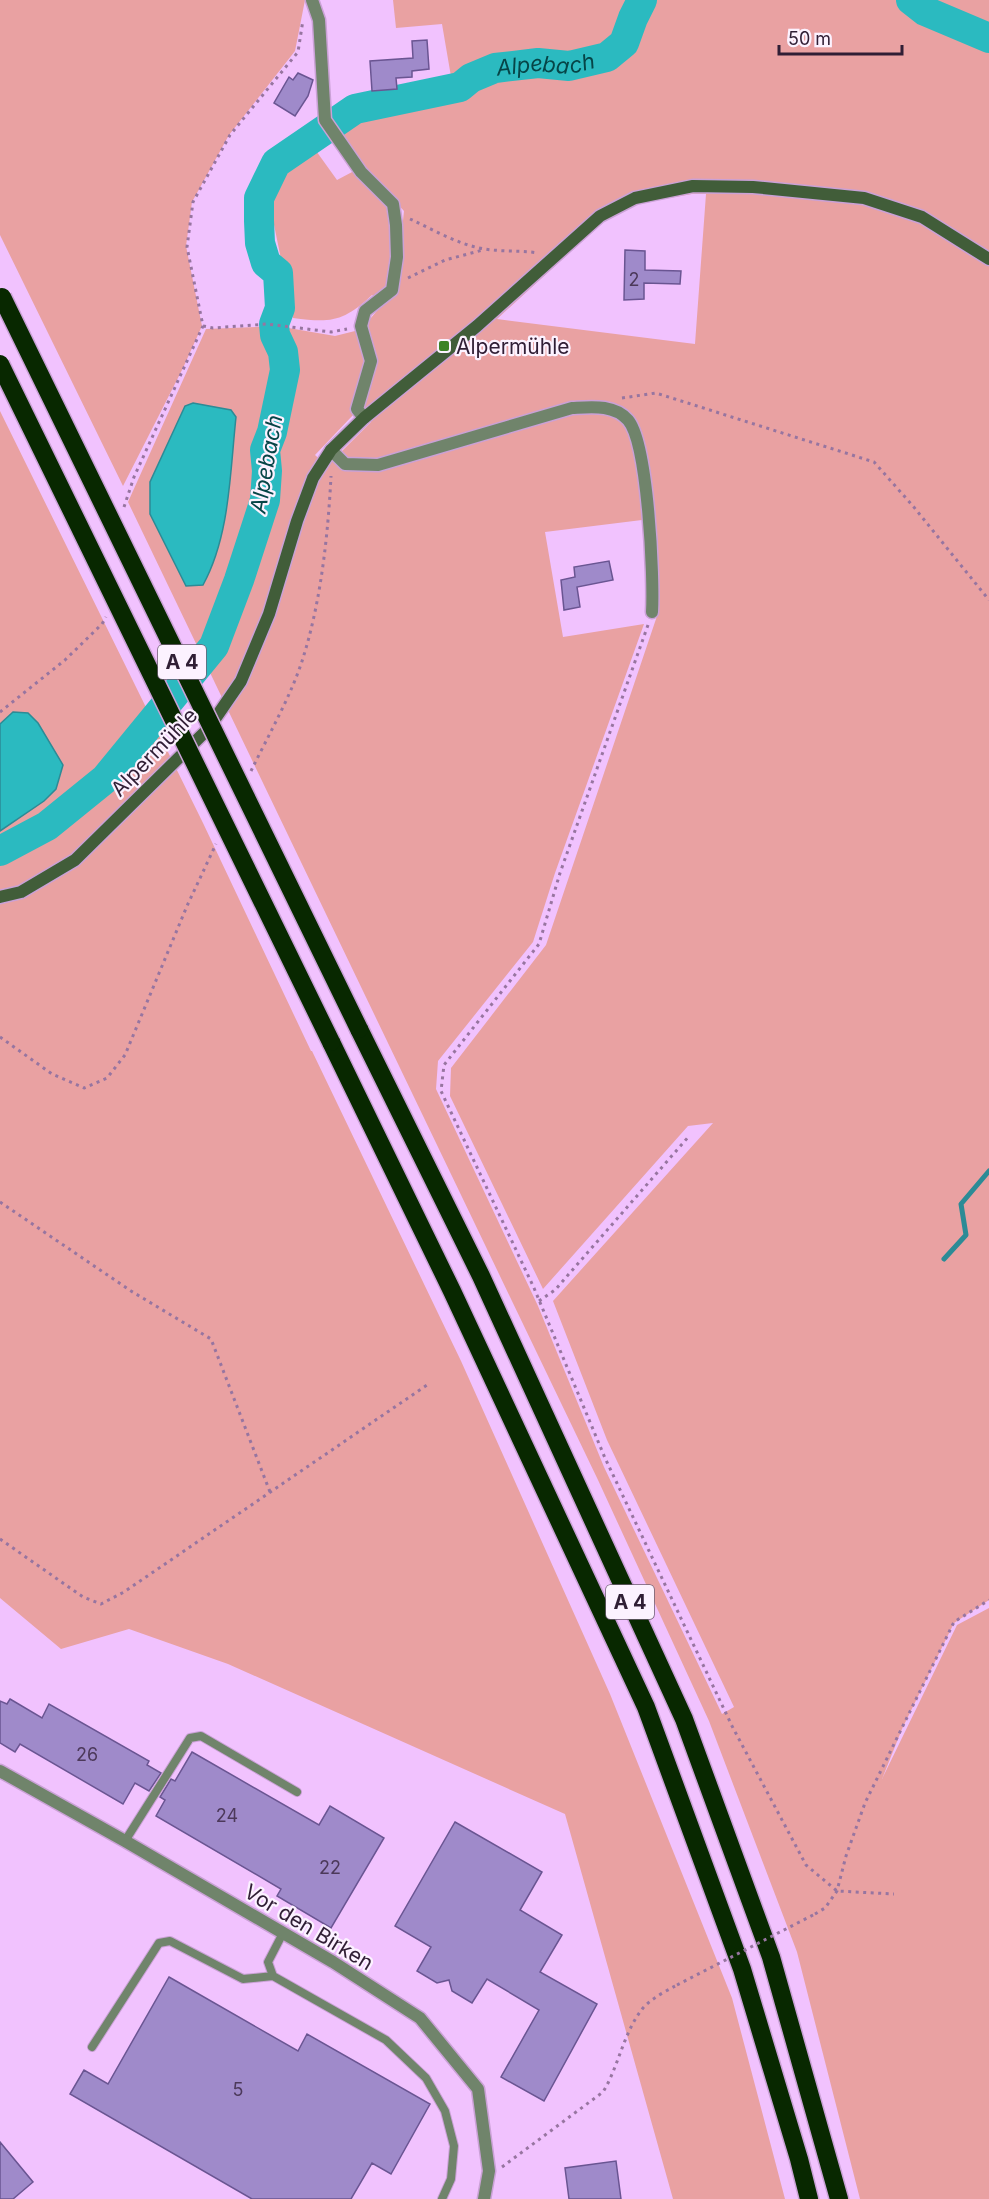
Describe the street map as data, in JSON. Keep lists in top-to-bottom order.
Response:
{
  "streets": {
    "highway": ["A 4"],
    "main road": ["Alpermühle"],
    "street": ["Vor den Birken"]
  },
  "water": ["Alpebach"],
  "places": {
    "transit": ["Alpermühle"]
  },
  "house_numbers": [
    "2",
    "26",
    "24",
    "22",
    "5"
  ],
  "scale_bar": "50 m"
}
